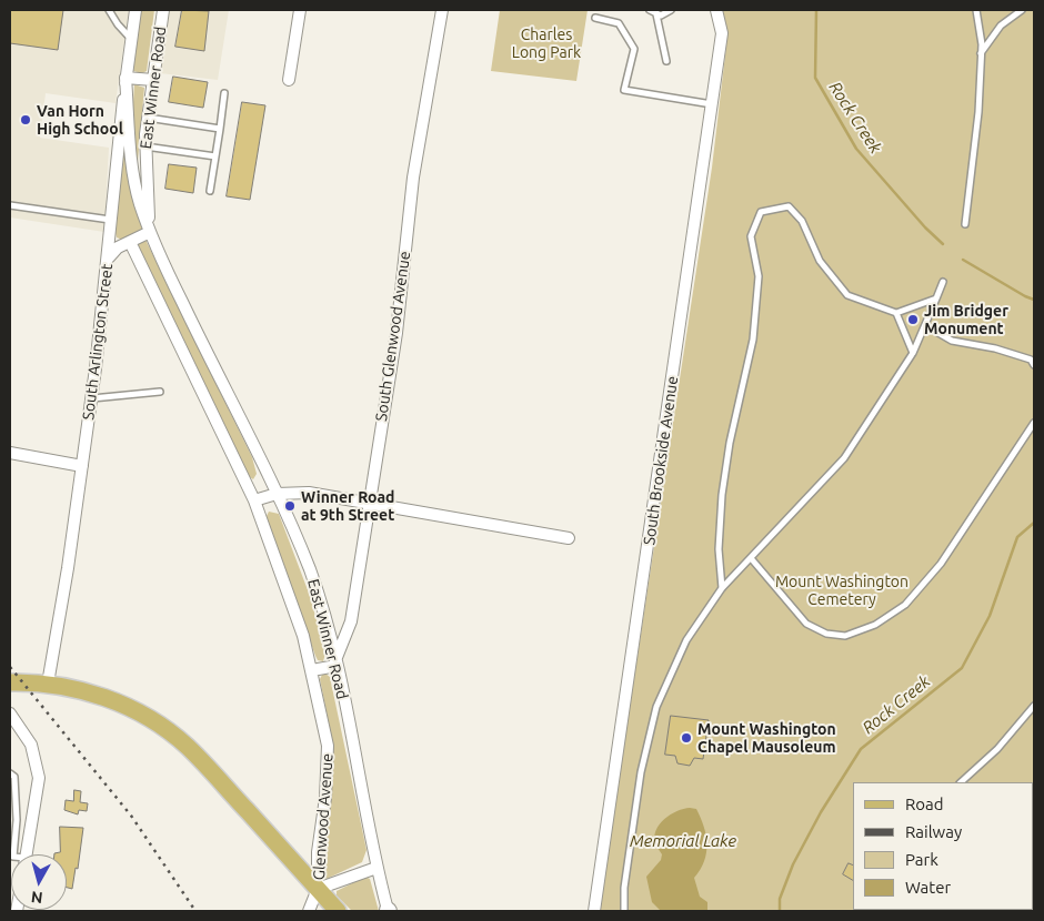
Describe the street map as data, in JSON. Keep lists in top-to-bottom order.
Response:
{
  "streets": {
    "street": [
      "East Winner Road",
      "South Glenwood Avenue",
      "South Arlington Street",
      "South Brookside Avenue",
      "Glenwood Avenue"
    ]
  },
  "crossings": [
    ["East Winner Road", "South Glenwood Avenue"],
    ["East Winner Road", "South Arlington Street"],
    ["East Winner Road", "Glenwood Avenue"]
  ],
  "water": ["Rock Creek", "Memorial Lake"],
  "parks": ["Charles Long Park", "Mount Washington Cemetery"],
  "places": [
    "Van Horn High School",
    "Jim Bridger Monument",
    "Winner Road at 9th Street",
    "Mount Washington Chapel Mausoleum"
  ],
  "legend": [
    "Road",
    "Railway",
    "Park",
    "Water"
  ],
  "north": "bottom"
}
